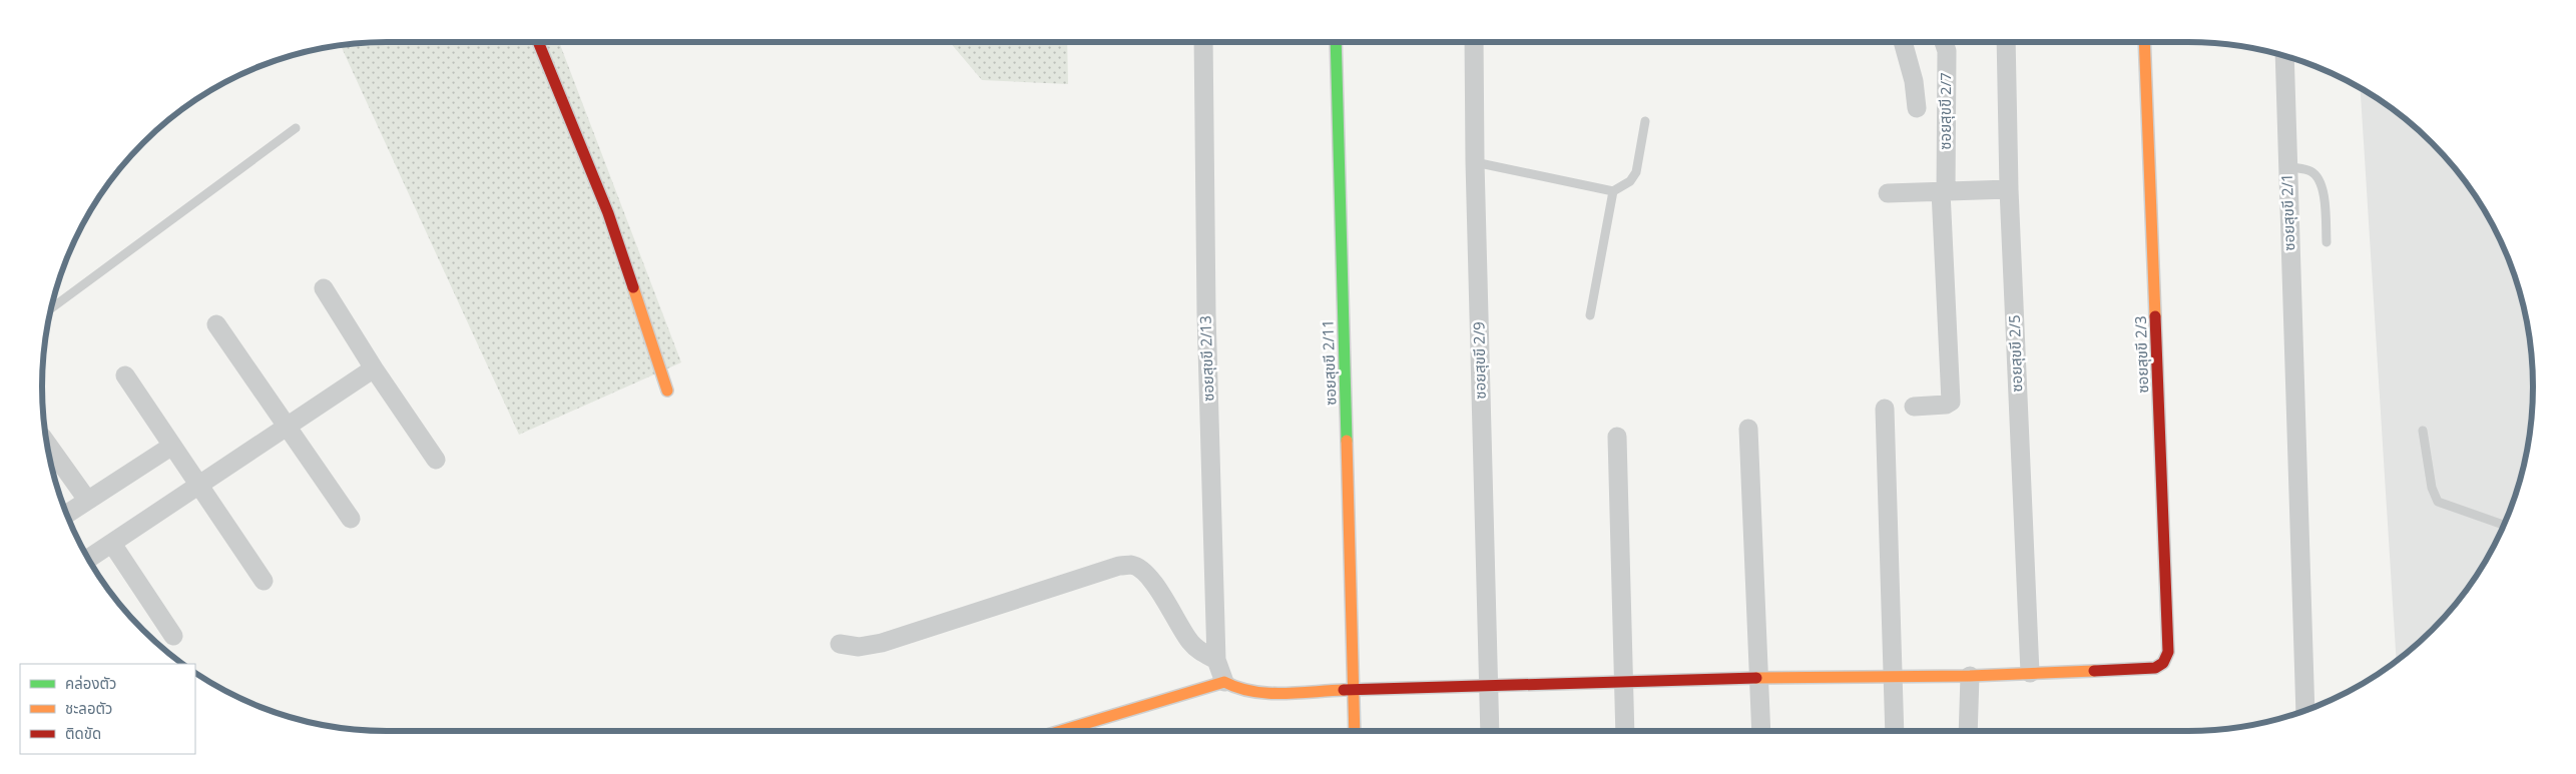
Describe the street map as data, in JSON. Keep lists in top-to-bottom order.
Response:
{
  "streets": {
    "street": [
      "ซอยสุขขี 2/7",
      "ซอยสุขขี 2/1",
      "ซอยสุขขี 2/5",
      "ซอยสุขขี 2/3",
      "ซอยสุขขี 2/13",
      "ซอยสุขขี 2/9",
      "ซอยสุขขี 2/11"
    ]
  },
  "crossings": [
    ["ซอยสุขขี 2/5", "ซอยสุขขี 2/3"]
  ],
  "legend": ["คล่องตัว", "ชะลอตัว", "ติดขัด"]
}
